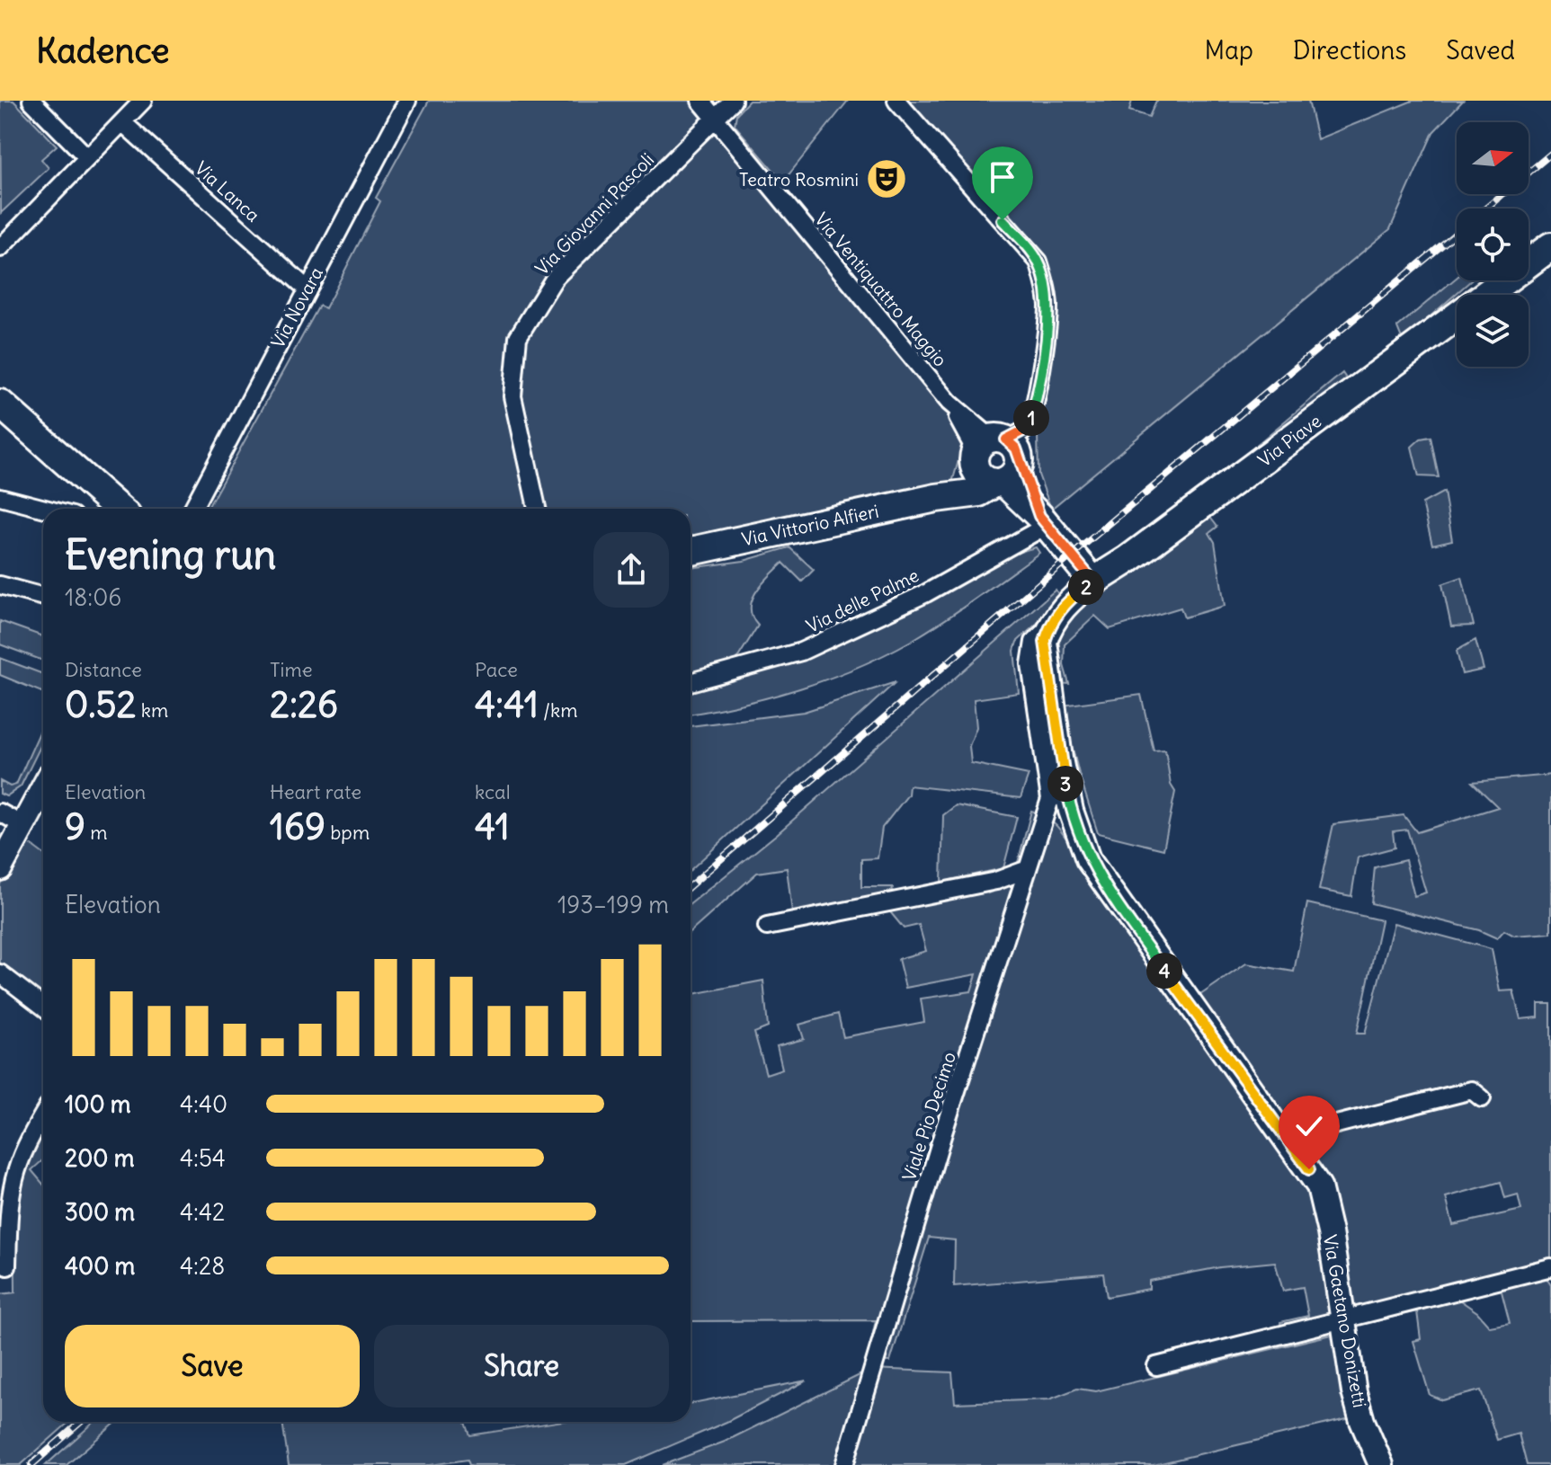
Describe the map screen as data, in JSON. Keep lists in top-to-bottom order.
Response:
{
  "streets": {
    "main road": ["Via Piave", "Via Vittorio Alfieri"],
    "street": [
      "Via Lanca",
      "Via Giovanni Pascoli",
      "Via Ventiquattro Maggio",
      "Via Novara",
      "Via delle Palme",
      "Viale Pio Decimo",
      "Via Gaetano Donizetti"
    ]
  },
  "crossings": [
    ["Via Lanca", "Via Novara"],
    ["Via Giovanni Pascoli", "Via Ventiquattro Maggio"],
    ["Via Ventiquattro Maggio", "Via Vittorio Alfieri"],
    ["Via Piave", "Via Gaetano Donizetti"],
    ["Viale Pio Decimo", "Via Gaetano Donizetti"]
  ],
  "places": {
    "theatre": ["Teatro Rosmini"]
  },
  "north": "right",
  "page": {
    "header": "Kadence",
    "nav": ["Map", "Directions", "Saved"],
    "pins": [
      "1",
      "2",
      "3",
      "4"
    ],
    "heading": ["Evening run", "18:06"],
    "stats": [
      ["Distance", "0.52 km"],
      ["Time", "2:26"],
      ["Pace", "4:41 /km"],
      ["Elevation", "9 m"],
      ["Heart rate", "169 bpm"],
      ["kcal", "41"]
    ],
    "chart": ["Elevation", "193–199 m"],
    "list": [
      {
        "name": "100 m",
        "note": "4:40"
      },
      {
        "name": "200 m",
        "note": "4:54"
      },
      {
        "name": "300 m",
        "note": "4:42"
      },
      {
        "name": "400 m",
        "note": "4:28"
      }
    ],
    "buttons": ["Save", "Share"]
  }
}
